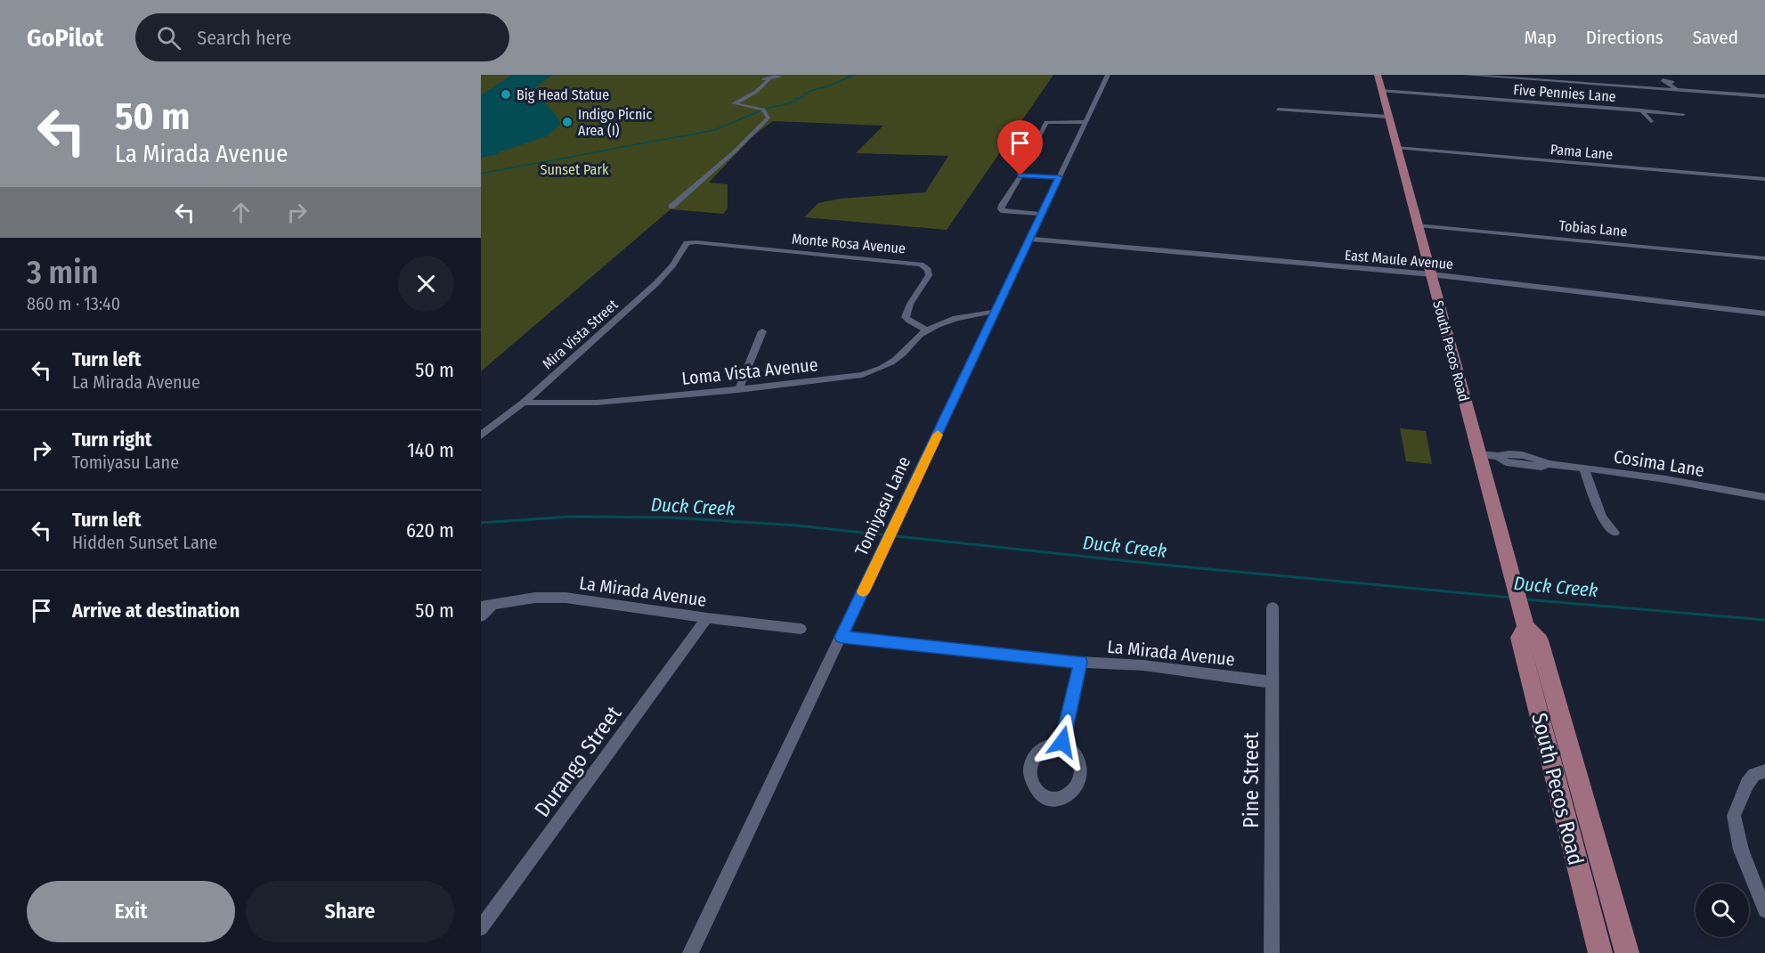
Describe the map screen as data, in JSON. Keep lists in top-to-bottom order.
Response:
{
  "streets": {
    "main road": ["South Pecos Road"],
    "street": [
      "Five Pennies Lane",
      "Pama Lane",
      "Tobias Lane",
      "Monte Rosa Avenue",
      "East Maule Avenue",
      "Mira Vista Street",
      "Loma Vista Avenue",
      "Cosima Lane",
      "Tomiyasu Lane",
      "La Mirada Avenue",
      "Durango Street",
      "Pine Street"
    ]
  },
  "crossings": [
    ["Five Pennies Lane", "South Pecos Road"],
    ["Pama Lane", "South Pecos Road"],
    ["Tobias Lane", "South Pecos Road"],
    ["Monte Rosa Avenue", "Mira Vista Street"],
    ["Monte Rosa Avenue", "Loma Vista Avenue"],
    ["East Maule Avenue", "South Pecos Road"],
    ["East Maule Avenue", "Tomiyasu Lane"],
    ["Mira Vista Street", "Loma Vista Avenue"],
    ["South Pecos Road", "Cosima Lane"],
    ["Loma Vista Avenue", "Tomiyasu Lane"],
    ["Tomiyasu Lane", "La Mirada Avenue"],
    ["La Mirada Avenue", "Durango Street"],
    ["La Mirada Avenue", "Pine Street"]
  ],
  "water": ["Duck Creek"],
  "parks": ["Sunset Park"],
  "places": ["Big Head Statue", "Indigo Picnic Area (I)"],
  "page": {
    "header": "GoPilot",
    "search": "Search here",
    "nav": ["Map", "Directions", "Saved"],
    "turn": ["50 m", "La Mirada Avenue"],
    "heading": ["3 min", "860 m · 13:40"],
    "list": [
      {
        "name": "Turn left",
        "note": "La Mirada Avenue",
        "value": "50 m"
      },
      {
        "name": "Turn right",
        "note": "Tomiyasu Lane",
        "value": "140 m"
      },
      {
        "name": "Turn left",
        "note": "Hidden Sunset Lane",
        "value": "620 m"
      },
      {
        "name": "Arrive at destination",
        "value": "50 m"
      }
    ],
    "buttons": ["Exit", "Share"]
  }
}
